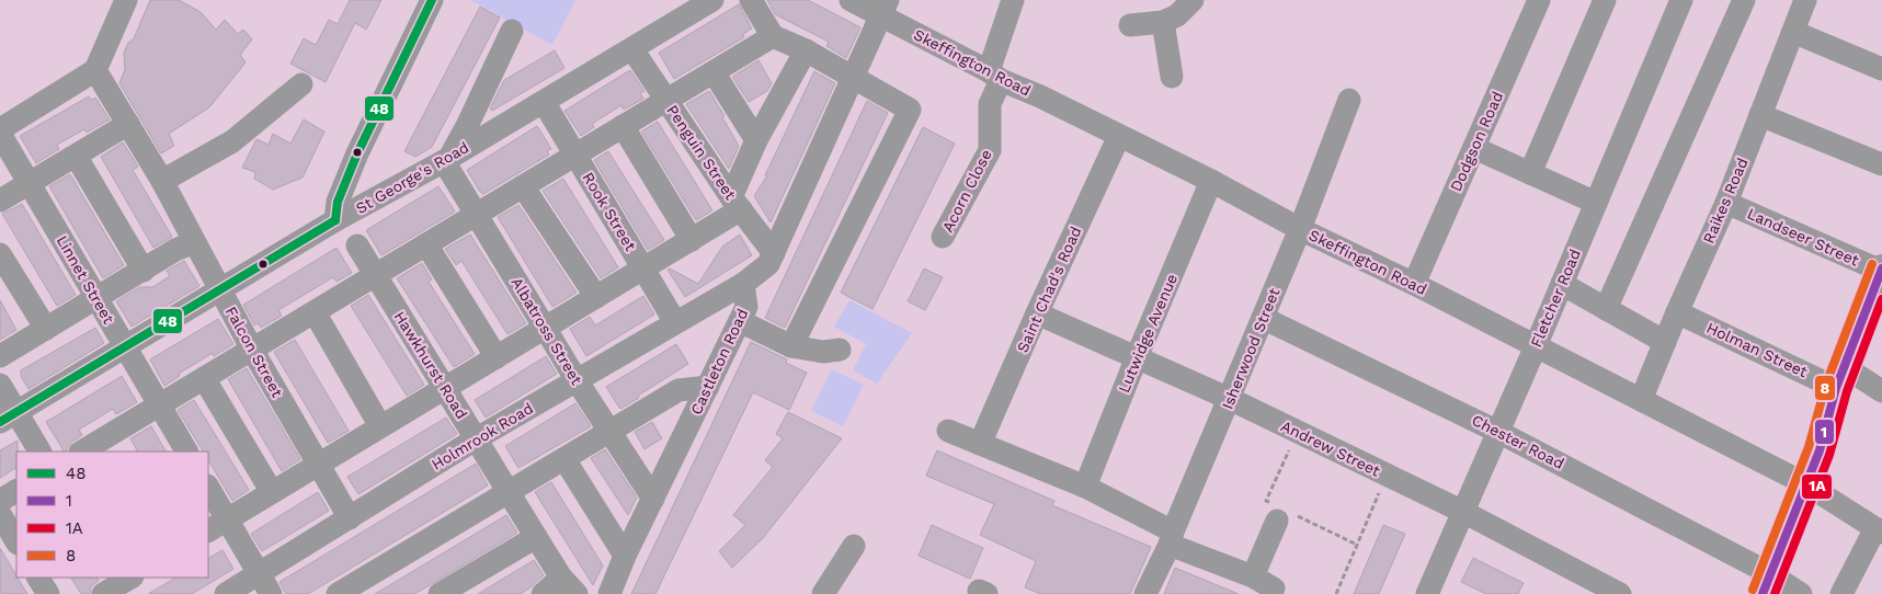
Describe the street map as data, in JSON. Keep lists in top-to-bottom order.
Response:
{
  "streets": {
    "street": [
      "Skeffington Road",
      "Dodgson Road",
      "Penguin Street",
      "St George's Road",
      "Acorn Close",
      "Raikes Road",
      "Rook Street",
      "Landseer Street",
      "Linnet Street",
      "Saint Chad's Road",
      "Fletcher Road",
      "Albatross Street",
      "Lutwidge Avenue",
      "Isherwood Street",
      "Holman Street",
      "Falcon Street",
      "Castleton Road",
      "Hawkhurst Road",
      "Holmrook Road",
      "Chester Road",
      "Andrew Street"
    ]
  },
  "crossings": [
    ["Skeffington Road", "Dodgson Road"],
    ["Skeffington Road", "Acorn Close"],
    ["Skeffington Road", "Raikes Road"],
    ["Skeffington Road", "Saint Chad's Road"],
    ["Skeffington Road", "Fletcher Road"],
    ["Skeffington Road", "Lutwidge Avenue"],
    ["Skeffington Road", "Isherwood Street"],
    ["Penguin Street", "St George's Road"],
    ["St George's Road", "Rook Street"],
    ["St George's Road", "Linnet Street"],
    ["St George's Road", "Albatross Street"],
    ["St George's Road", "Falcon Street"],
    ["Raikes Road", "Landseer Street"],
    ["Raikes Road", "Holman Street"],
    ["Rook Street", "Holmrook Road"],
    ["Saint Chad's Road", "Andrew Street"],
    ["Fletcher Road", "Chester Road"],
    ["Fletcher Road", "Andrew Street"],
    ["Albatross Street", "Castleton Road"],
    ["Albatross Street", "Holmrook Road"],
    ["Lutwidge Avenue", "Andrew Street"],
    ["Isherwood Street", "Chester Road"],
    ["Isherwood Street", "Andrew Street"],
    ["Falcon Street", "Holmrook Road"],
    ["Castleton Road", "Holmrook Road"],
    ["Hawkhurst Road", "Holmrook Road"]
  ],
  "lines": [
    "transit line 48",
    "transit line 8",
    "transit line 1",
    "transit line 1A"
  ],
  "legend": [
    "48",
    "1",
    "1A",
    "8"
  ]
}
